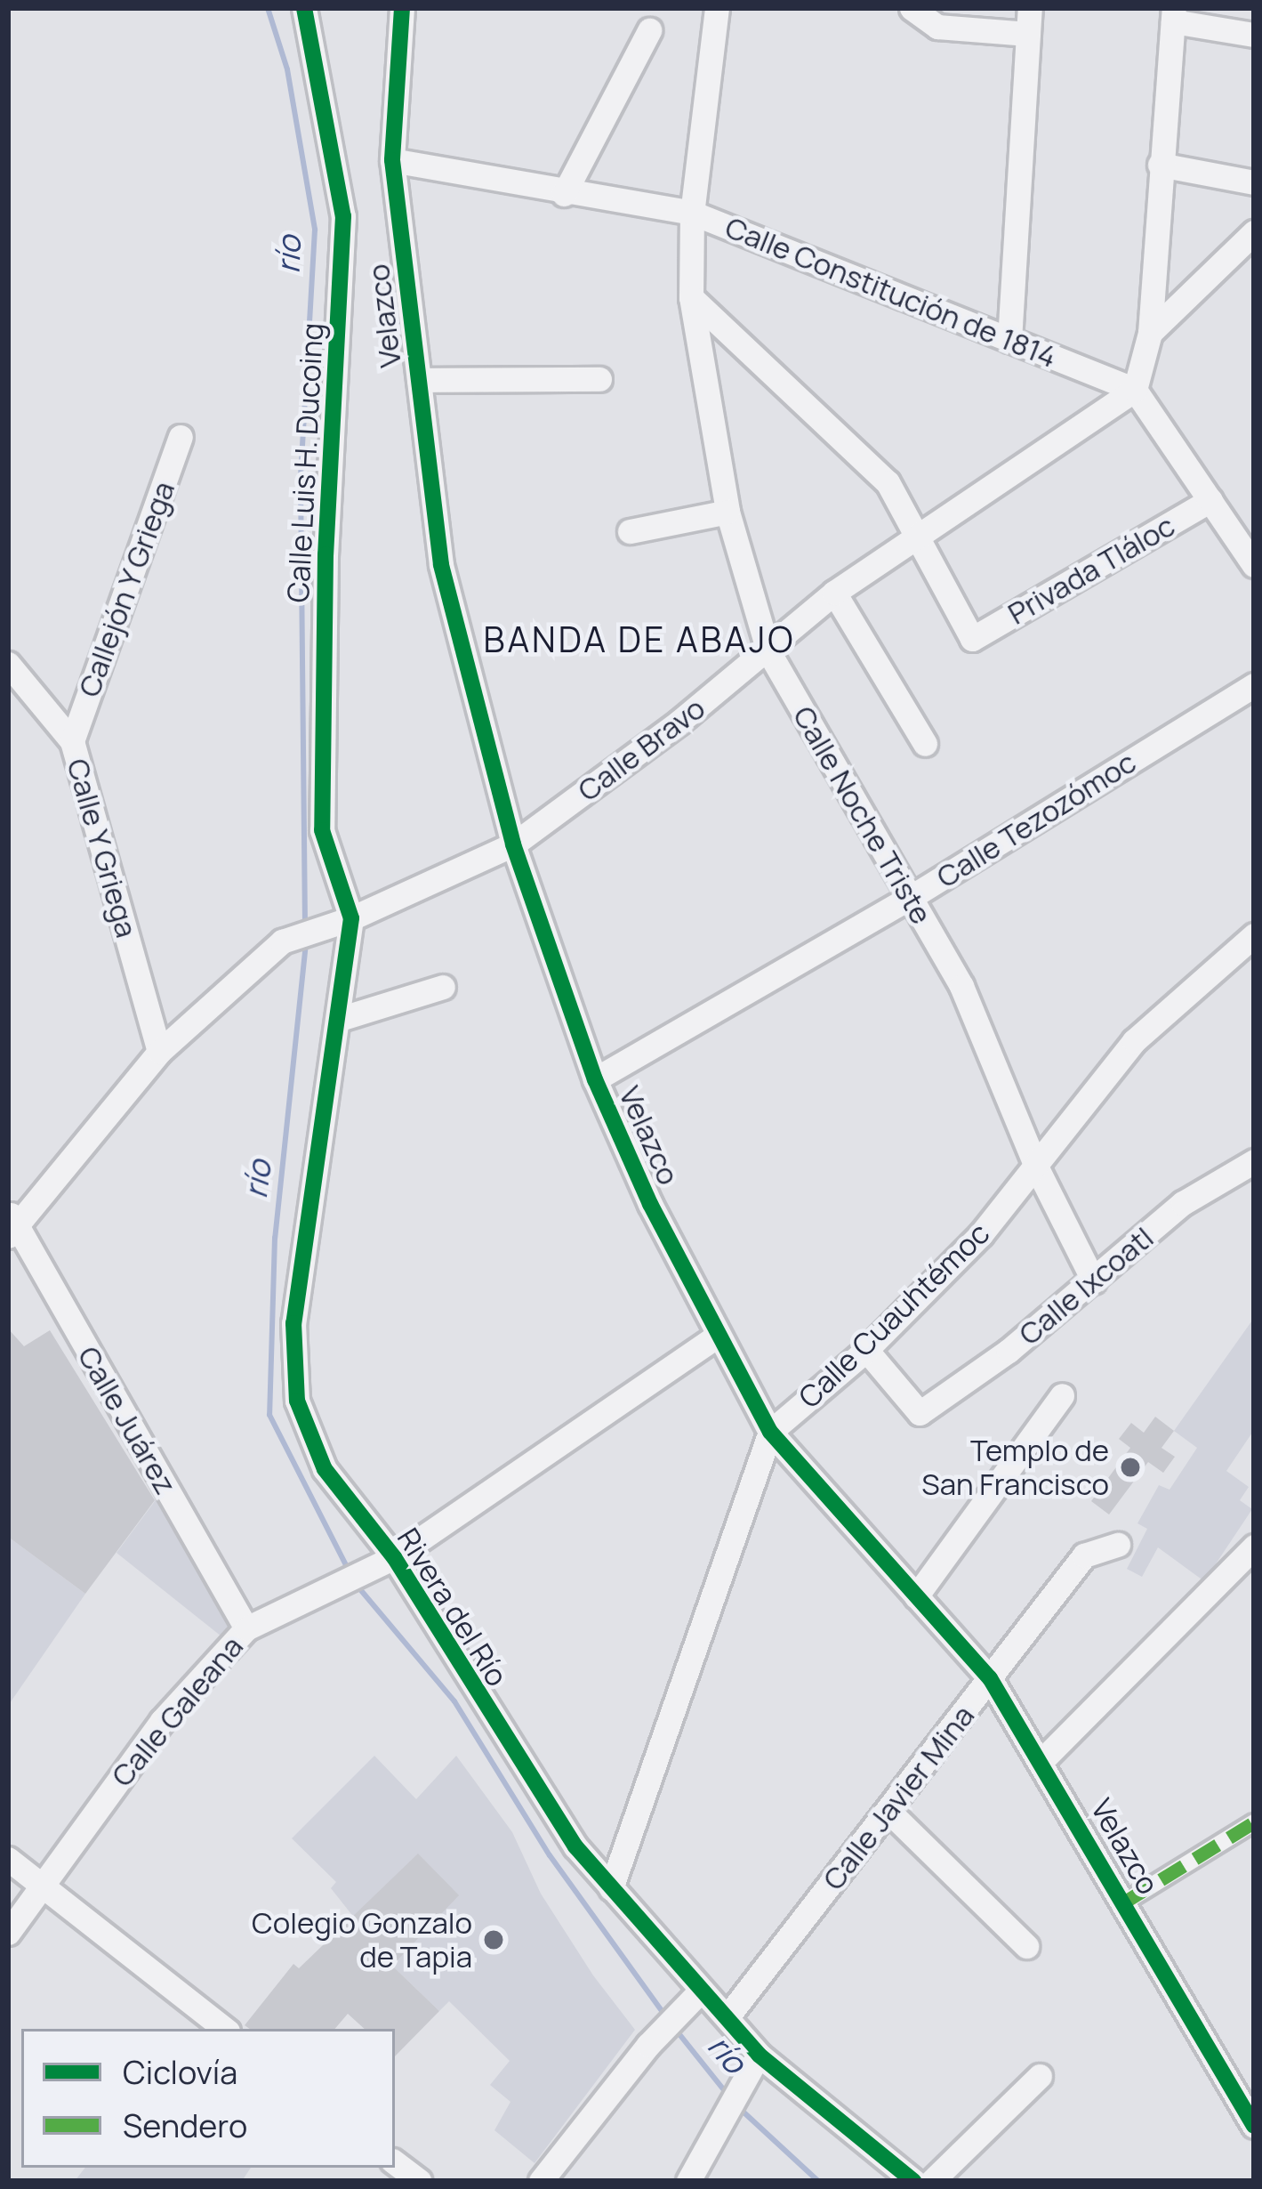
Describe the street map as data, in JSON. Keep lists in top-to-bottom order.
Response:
{
  "streets": {
    "street": [
      "Calle Constitución de 1814",
      "Velazco",
      "Calle Luis H. Ducoing",
      "Privada Tláloc",
      "Callejón Y Griega",
      "Calle Bravo",
      "Calle Noche Triste",
      "Calle Tezozómoc",
      "Calle Y Griega",
      "Calle Ixcoatl",
      "Calle Cuauhtémoc",
      "Calle Juárez",
      "Rivera del Río",
      "Calle Galeana",
      "Calle Javier Mina"
    ]
  },
  "crossings": [
    ["Calle Constitución de 1814", "Velazco"],
    ["Calle Constitución de 1814", "Calle Bravo"],
    ["Calle Constitución de 1814", "Calle Noche Triste"],
    ["Velazco", "Calle Bravo"],
    ["Velazco", "Calle Tezozómoc"],
    ["Velazco", "Calle Cuauhtémoc"],
    ["Velazco", "Calle Galeana"],
    ["Velazco", "Calle Javier Mina"],
    ["Calle Luis H. Ducoing", "Calle Bravo"],
    ["Calle Luis H. Ducoing", "Rivera del Río"],
    ["Privada Tláloc", "Calle Bravo"],
    ["Callejón Y Griega", "Calle Y Griega"],
    ["Calle Bravo", "Calle Noche Triste"],
    ["Calle Bravo", "Calle Y Griega"],
    ["Calle Bravo", "Calle Juárez"],
    ["Calle Bravo", "Rivera del Río"],
    ["Calle Noche Triste", "Calle Tezozómoc"],
    ["Calle Noche Triste", "Calle Ixcoatl"],
    ["Calle Noche Triste", "Calle Cuauhtémoc"],
    ["Calle Ixcoatl", "Calle Cuauhtémoc"],
    ["Calle Juárez", "Calle Galeana"],
    ["Rivera del Río", "Calle Galeana"],
    ["Rivera del Río", "Calle Javier Mina"]
  ],
  "districts": ["BANDA DE ABAJO"],
  "water": ["río"],
  "places": ["Templo de San Francisco", "Colegio Gonzalo de Tapia"],
  "legend": ["Ciclovía", "Sendero"]
}
